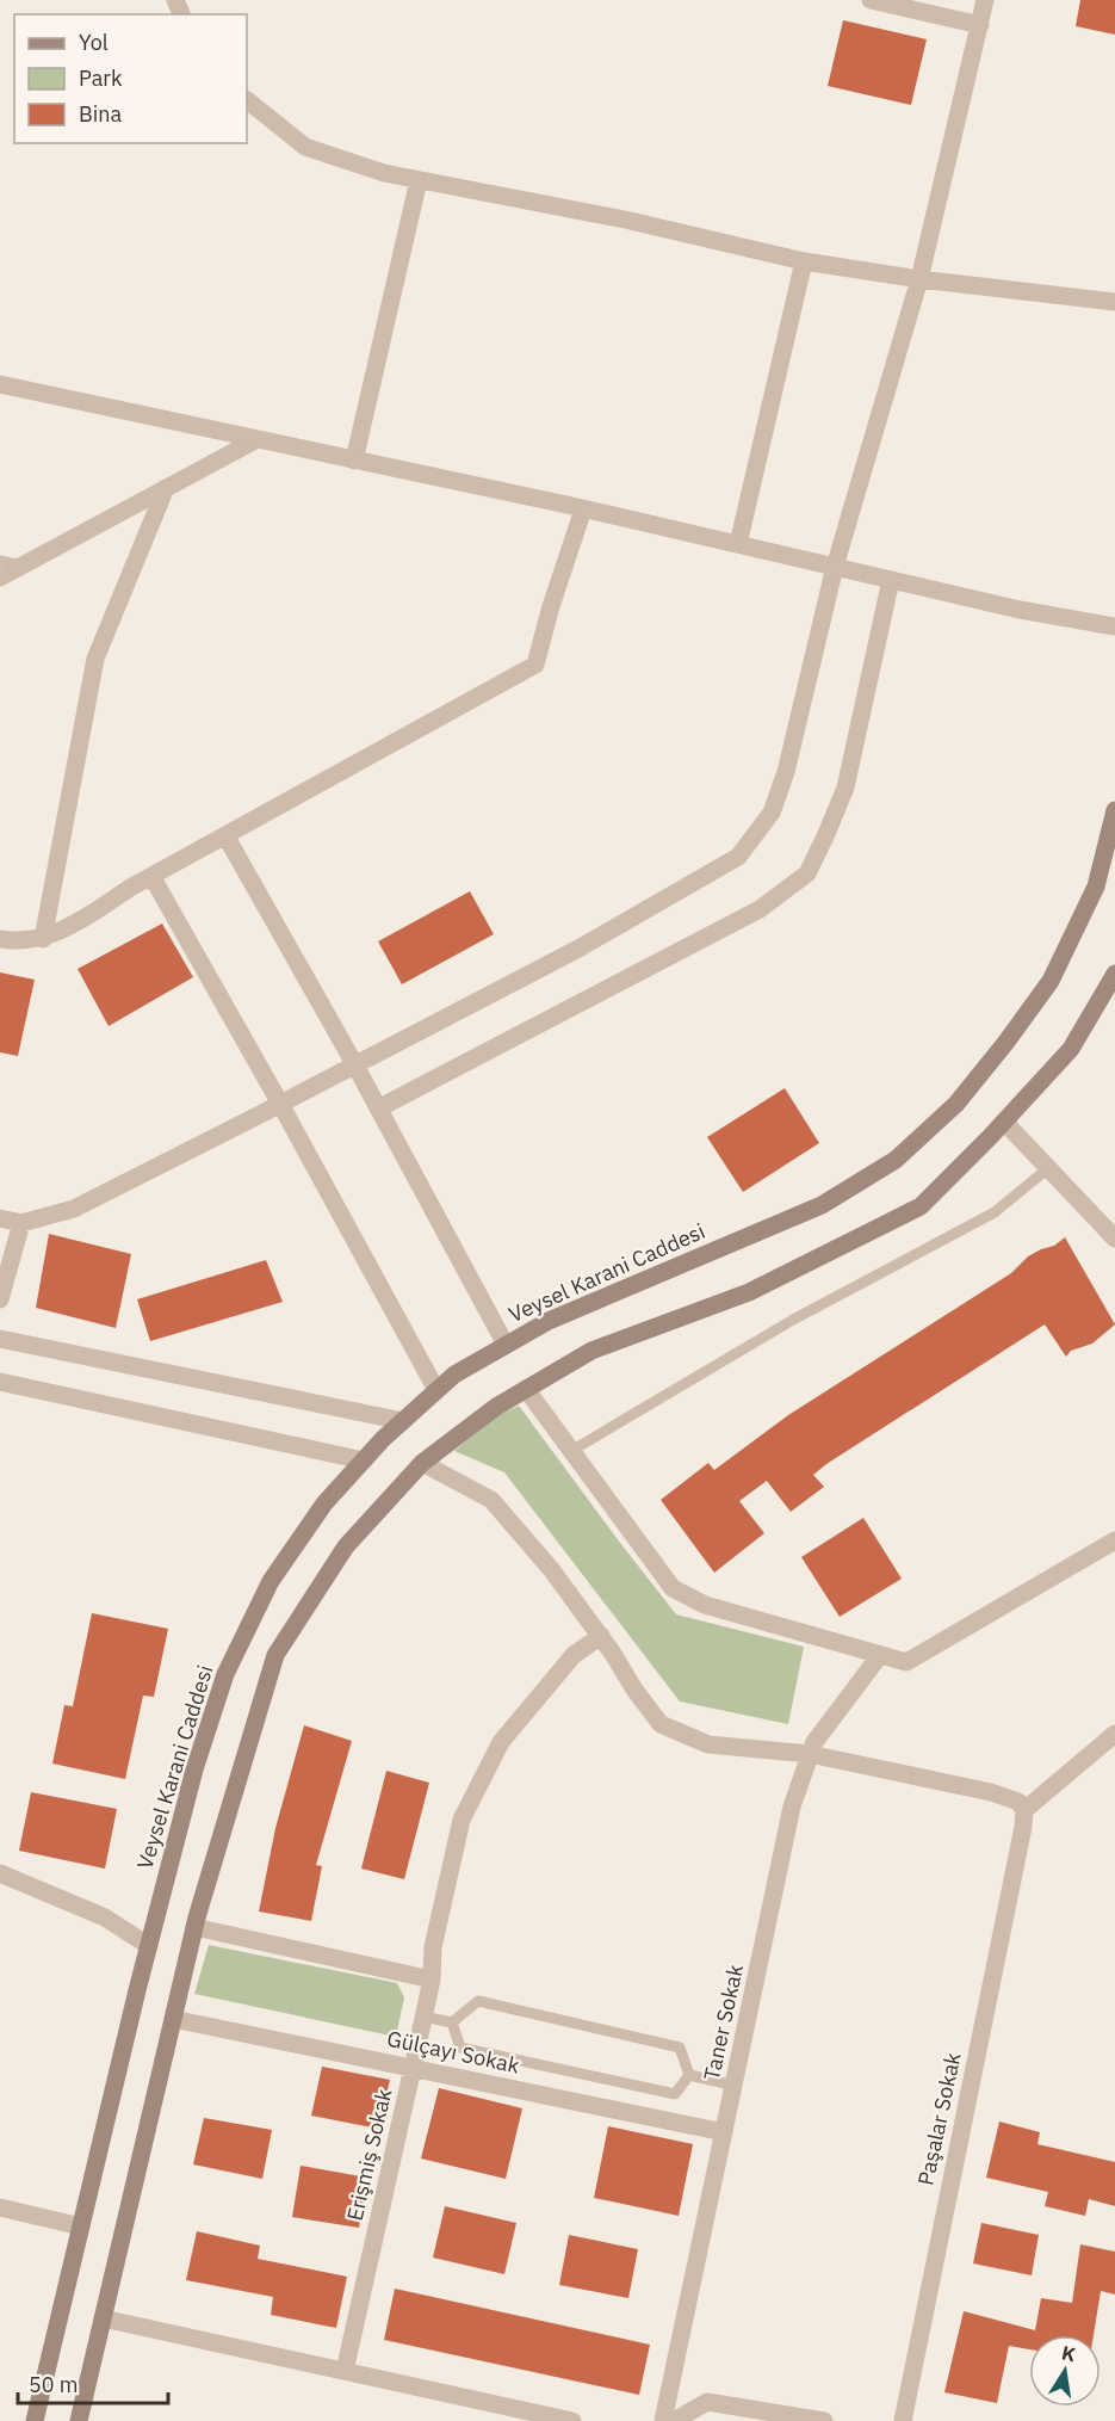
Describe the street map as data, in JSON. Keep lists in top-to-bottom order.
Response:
{
  "streets": {
    "main road": ["Veysel Karani Caddesi"],
    "street": [
      "Taner Sokak",
      "Gülçayı Sokak",
      "Paşalar Sokak",
      "Erişmiş Sokak"
    ]
  },
  "crossings": [
    ["Taner Sokak", "Gülçayı Sokak"],
    ["Gülçayı Sokak", "Erişmiş Sokak"]
  ],
  "legend": ["Yol", "Park", "Bina"],
  "scale_bar": "50 m",
  "north": "top"
}
